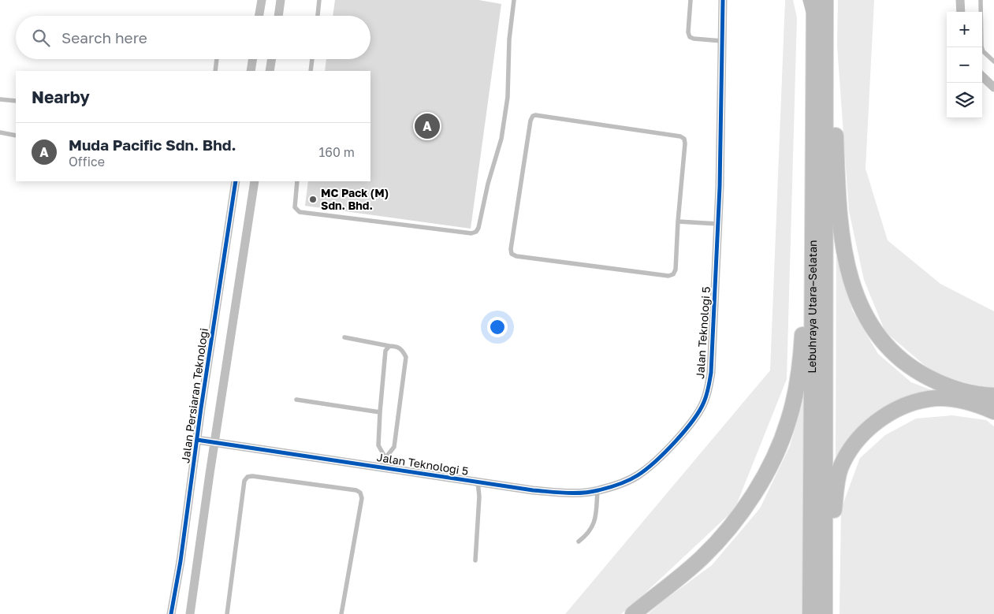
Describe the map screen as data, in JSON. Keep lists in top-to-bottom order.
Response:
{
  "streets": {
    "highway": ["Lebuhraya Utara–Selatan"],
    "street": ["Jalan Teknologi 5", "Jalan Persiaran Teknologi"]
  },
  "crossings": [
    ["Jalan Teknologi 5", "Jalan Persiaran Teknologi"]
  ],
  "places": ["MC Pack (M) Sdn. Bhd."],
  "page": {
    "map_buttons": ["+", "−"],
    "search": "Search here",
    "heading": "Nearby",
    "pins": "A",
    "list": [
      {
        "mark": "A",
        "name": "Muda Pacific Sdn. Bhd.",
        "note": "Office",
        "value": "160 m"
      }
    ]
  }
}
